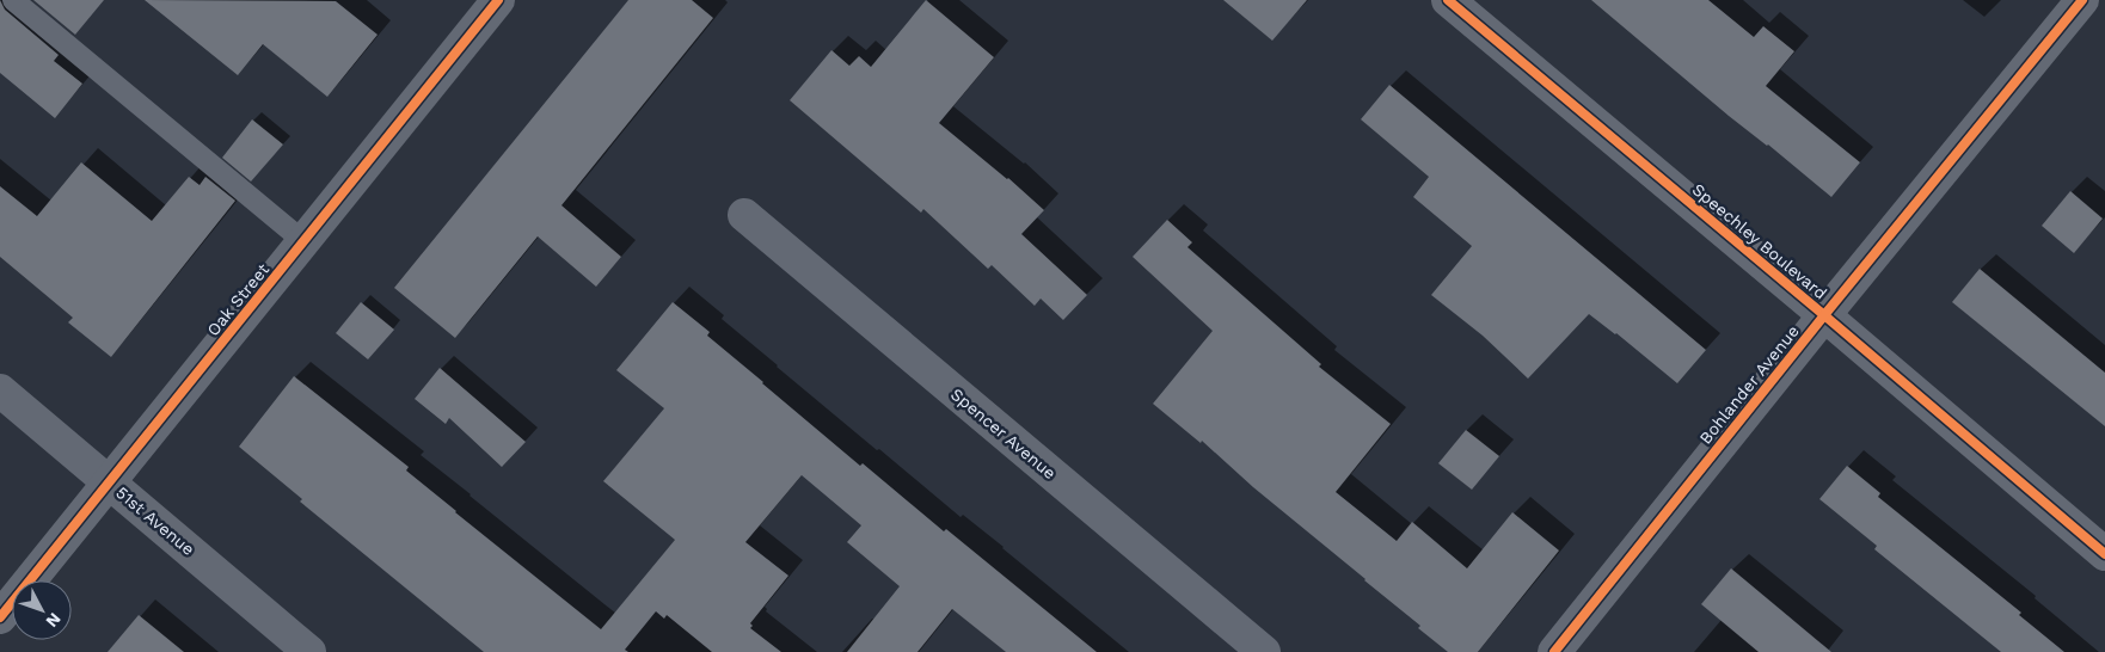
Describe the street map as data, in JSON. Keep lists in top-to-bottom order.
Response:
{
  "streets": {
    "street": [
      "Speechley Boulevard",
      "Oak Street",
      "Bohlander Avenue",
      "Spencer Avenue",
      "51st Avenue"
    ]
  },
  "crossings": [
    ["Speechley Boulevard", "Bohlander Avenue"],
    ["Oak Street", "51st Avenue"]
  ],
  "north": "bottom right"
}
